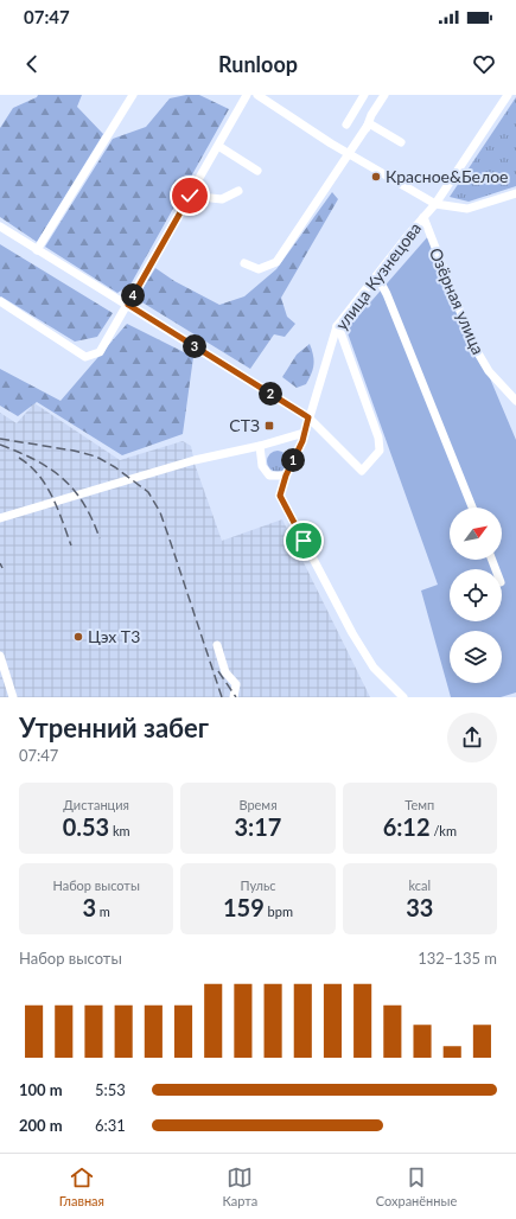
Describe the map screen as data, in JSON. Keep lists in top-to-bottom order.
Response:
{
  "streets": {
    "street": ["улица Кузнецова", "Озёрная улица"]
  },
  "crossings": [
    ["улица Кузнецова", "Озёрная улица"]
  ],
  "places": {
    "other": ["Красное&Белое", "Цэх Т3"],
    "transit": ["СТЗ"]
  },
  "north": "top right",
  "page": {
    "status": "07:47",
    "header": "Runloop",
    "pins": [
      "4",
      "3",
      "2",
      "1"
    ],
    "heading": ["Утренний забег", "07:47"],
    "stats": [
      ["Дистанция", "0.53 km"],
      ["Время", "3:17"],
      ["Темп", "6:12 /km"],
      ["Набор высоты", "3 m"],
      ["Пульс", "159 bpm"],
      ["kcal", "33"]
    ],
    "chart": ["Набор высоты", "132–135 m"],
    "list": [
      {
        "name": "100 m",
        "note": "5:53"
      },
      {
        "name": "200 m",
        "note": "6:31"
      }
    ],
    "tabs": ["Главная", "Карта", "Сохранённые"]
  }
}
